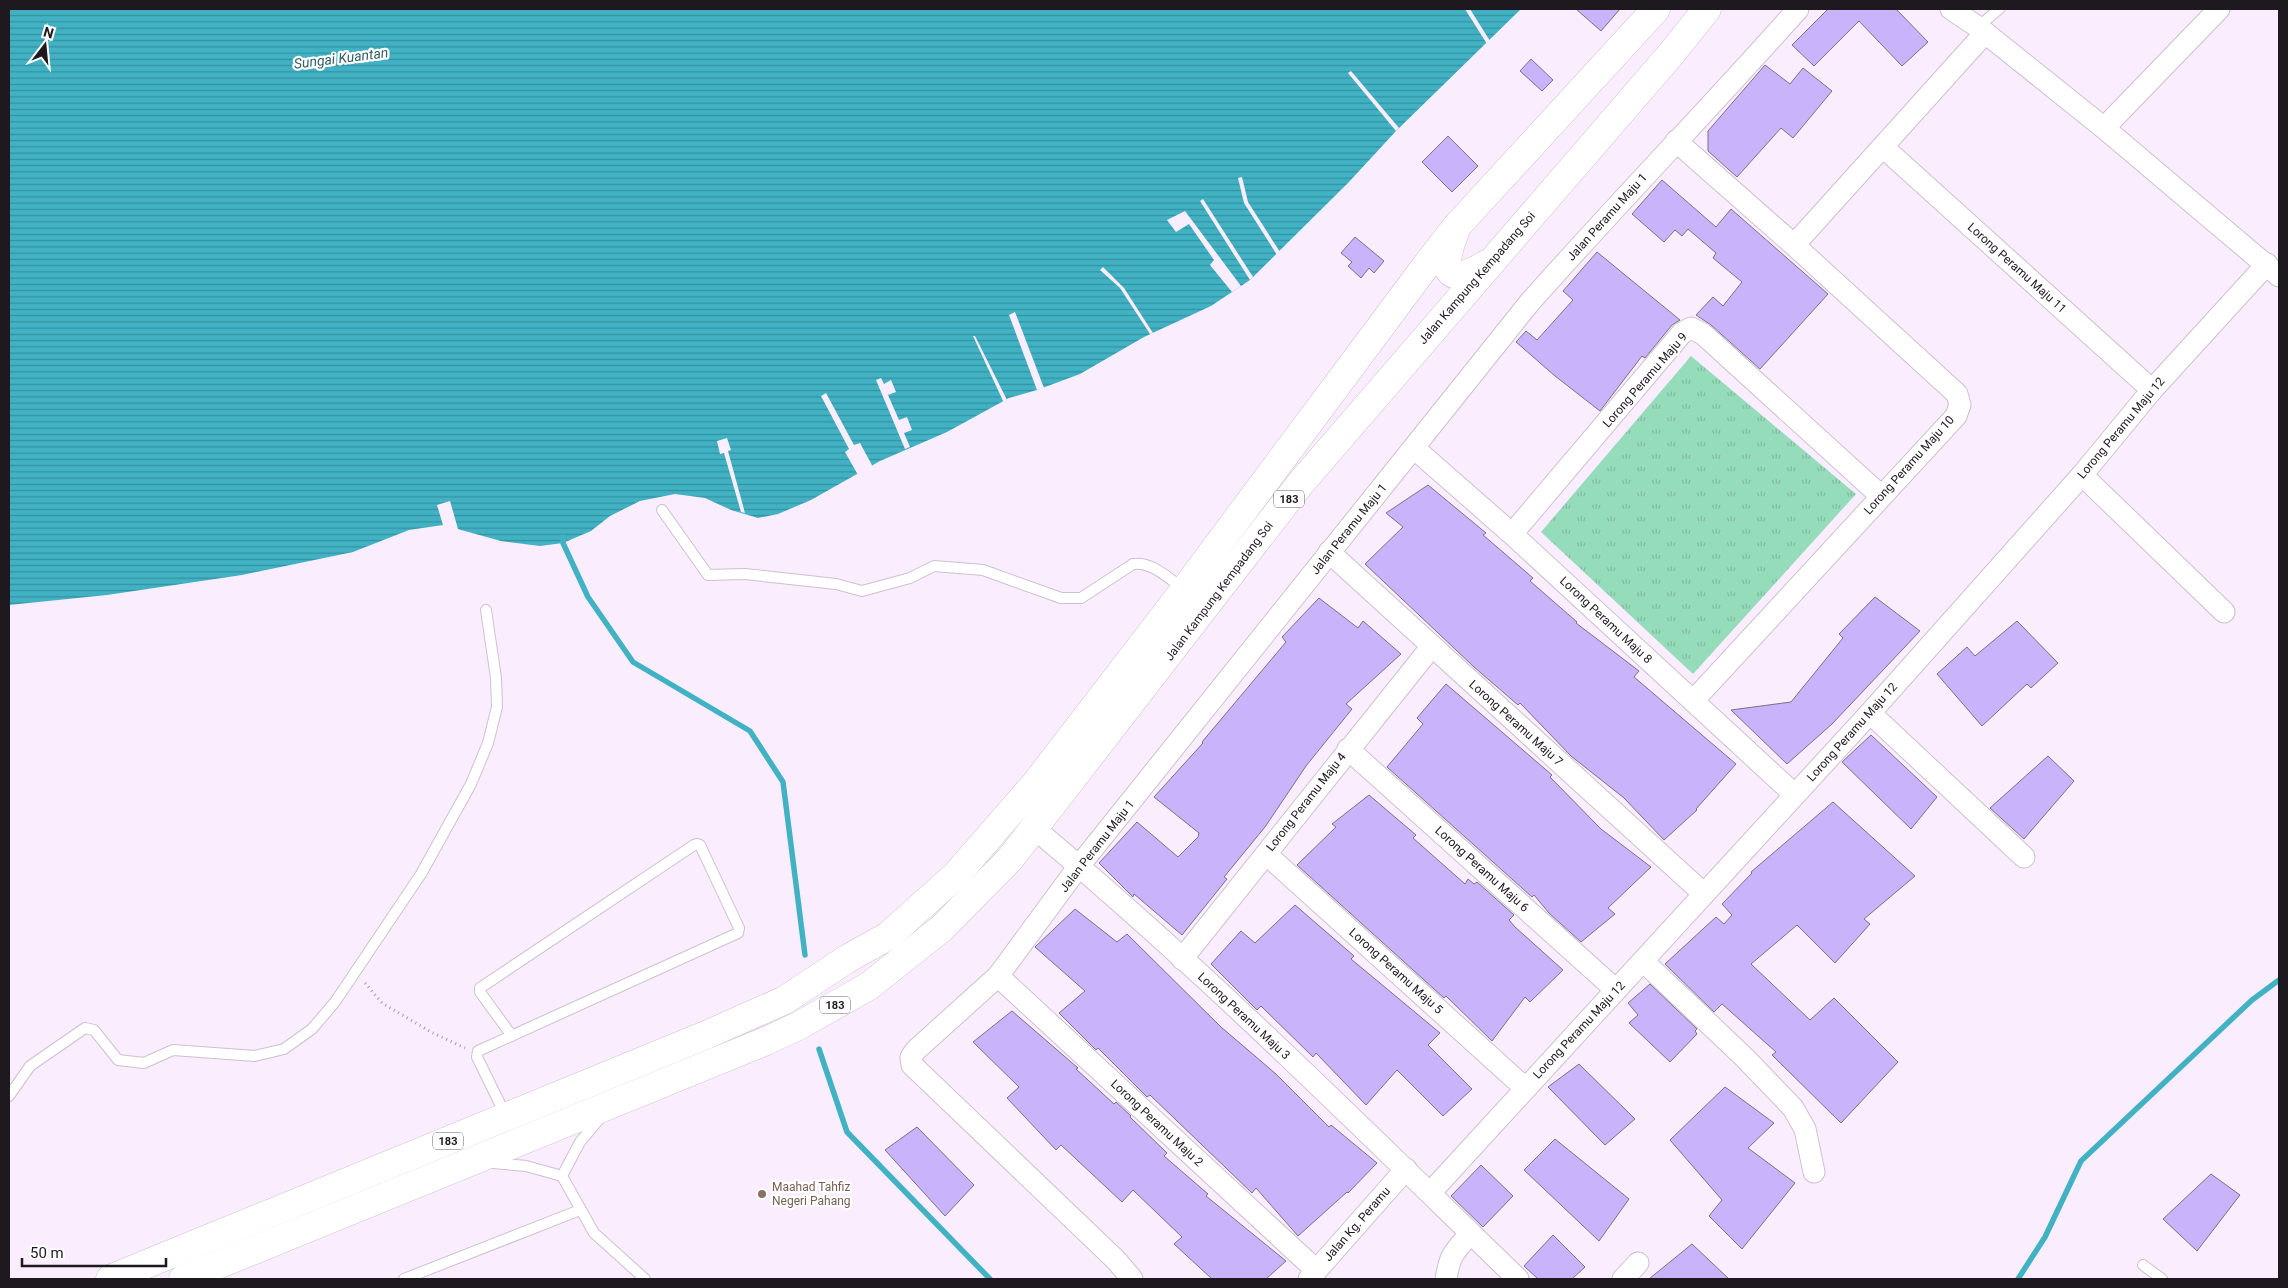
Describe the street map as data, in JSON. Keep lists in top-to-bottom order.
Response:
{
  "streets": {
    "highway": ["Jalan Kampung Kempadang Soi", "183"],
    "street": [
      "Jalan Peramu Maju 1",
      "Lorong Peramu Maju 11",
      "Lorong Peramu Maju 9",
      "Lorong Peramu Maju 12",
      "Lorong Peramu Maju 10",
      "Lorong Peramu Maju 8",
      "Lorong Peramu Maju 7",
      "Lorong Peramu Maju 4",
      "Lorong Peramu Maju 6",
      "Lorong Peramu Maju 5",
      "Lorong Peramu Maju 3",
      "Lorong Peramu Maju 2",
      "Jalan Kg. Peramu"
    ]
  },
  "crossings": [
    ["Jalan Peramu Maju 1", "Lorong Peramu Maju 10"],
    ["Jalan Peramu Maju 1", "Lorong Peramu Maju 8"],
    ["Jalan Peramu Maju 1", "Lorong Peramu Maju 7"],
    ["Jalan Peramu Maju 1", "Lorong Peramu Maju 3"],
    ["Jalan Peramu Maju 1", "Lorong Peramu Maju 2"],
    ["Lorong Peramu Maju 11", "Lorong Peramu Maju 12"],
    ["Jalan Kampung Kempadang Soi", "183"],
    ["Jalan Kampung Kempadang Soi", "Lorong Peramu Maju 3"],
    ["Lorong Peramu Maju 9", "Lorong Peramu Maju 10"],
    ["Lorong Peramu Maju 9", "Lorong Peramu Maju 8"],
    ["Lorong Peramu Maju 12", "Lorong Peramu Maju 8"],
    ["Lorong Peramu Maju 12", "Lorong Peramu Maju 7"],
    ["Lorong Peramu Maju 12", "Lorong Peramu Maju 6"],
    ["Lorong Peramu Maju 12", "Lorong Peramu Maju 5"],
    ["Lorong Peramu Maju 12", "Lorong Peramu Maju 3"],
    ["Lorong Peramu Maju 10", "Lorong Peramu Maju 8"],
    ["Lorong Peramu Maju 7", "Lorong Peramu Maju 4"],
    ["Lorong Peramu Maju 4", "Lorong Peramu Maju 6"],
    ["Lorong Peramu Maju 4", "Lorong Peramu Maju 5"],
    ["Lorong Peramu Maju 4", "Lorong Peramu Maju 3"],
    ["Lorong Peramu Maju 3", "Jalan Kg. Peramu"],
    ["Lorong Peramu Maju 2", "Jalan Kg. Peramu"]
  ],
  "water": ["Sungai Kuantan"],
  "places": ["Maahad Tahfiz Negeri Pahang"],
  "scale_bar": "50 m",
  "north": "top"
}
